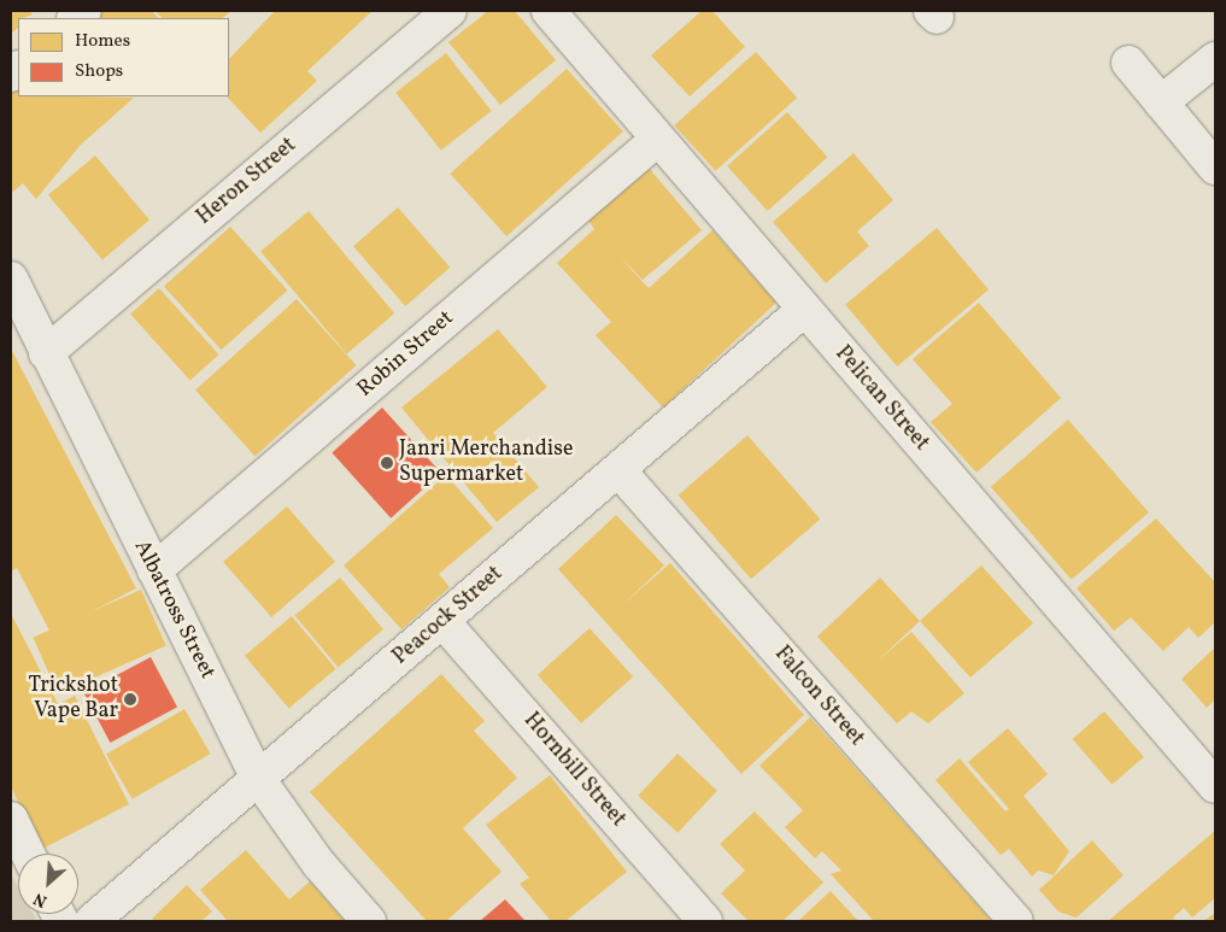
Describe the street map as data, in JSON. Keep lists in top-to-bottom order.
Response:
{
  "streets": {
    "street": [
      "Heron Street",
      "Robin Street",
      "Pelican Street",
      "Albatross Street",
      "Peacock Street",
      "Falcon Street",
      "Hornbill Street"
    ]
  },
  "crossings": [
    ["Heron Street", "Albatross Street"],
    ["Robin Street", "Pelican Street"],
    ["Robin Street", "Albatross Street"],
    ["Pelican Street", "Peacock Street"],
    ["Albatross Street", "Peacock Street"],
    ["Peacock Street", "Falcon Street"],
    ["Peacock Street", "Hornbill Street"]
  ],
  "places": ["Janri Merchandise Supermarket", "Trickshot Vape Bar"],
  "legend": ["Homes", "Shops"],
  "north": "bottom left"
}
